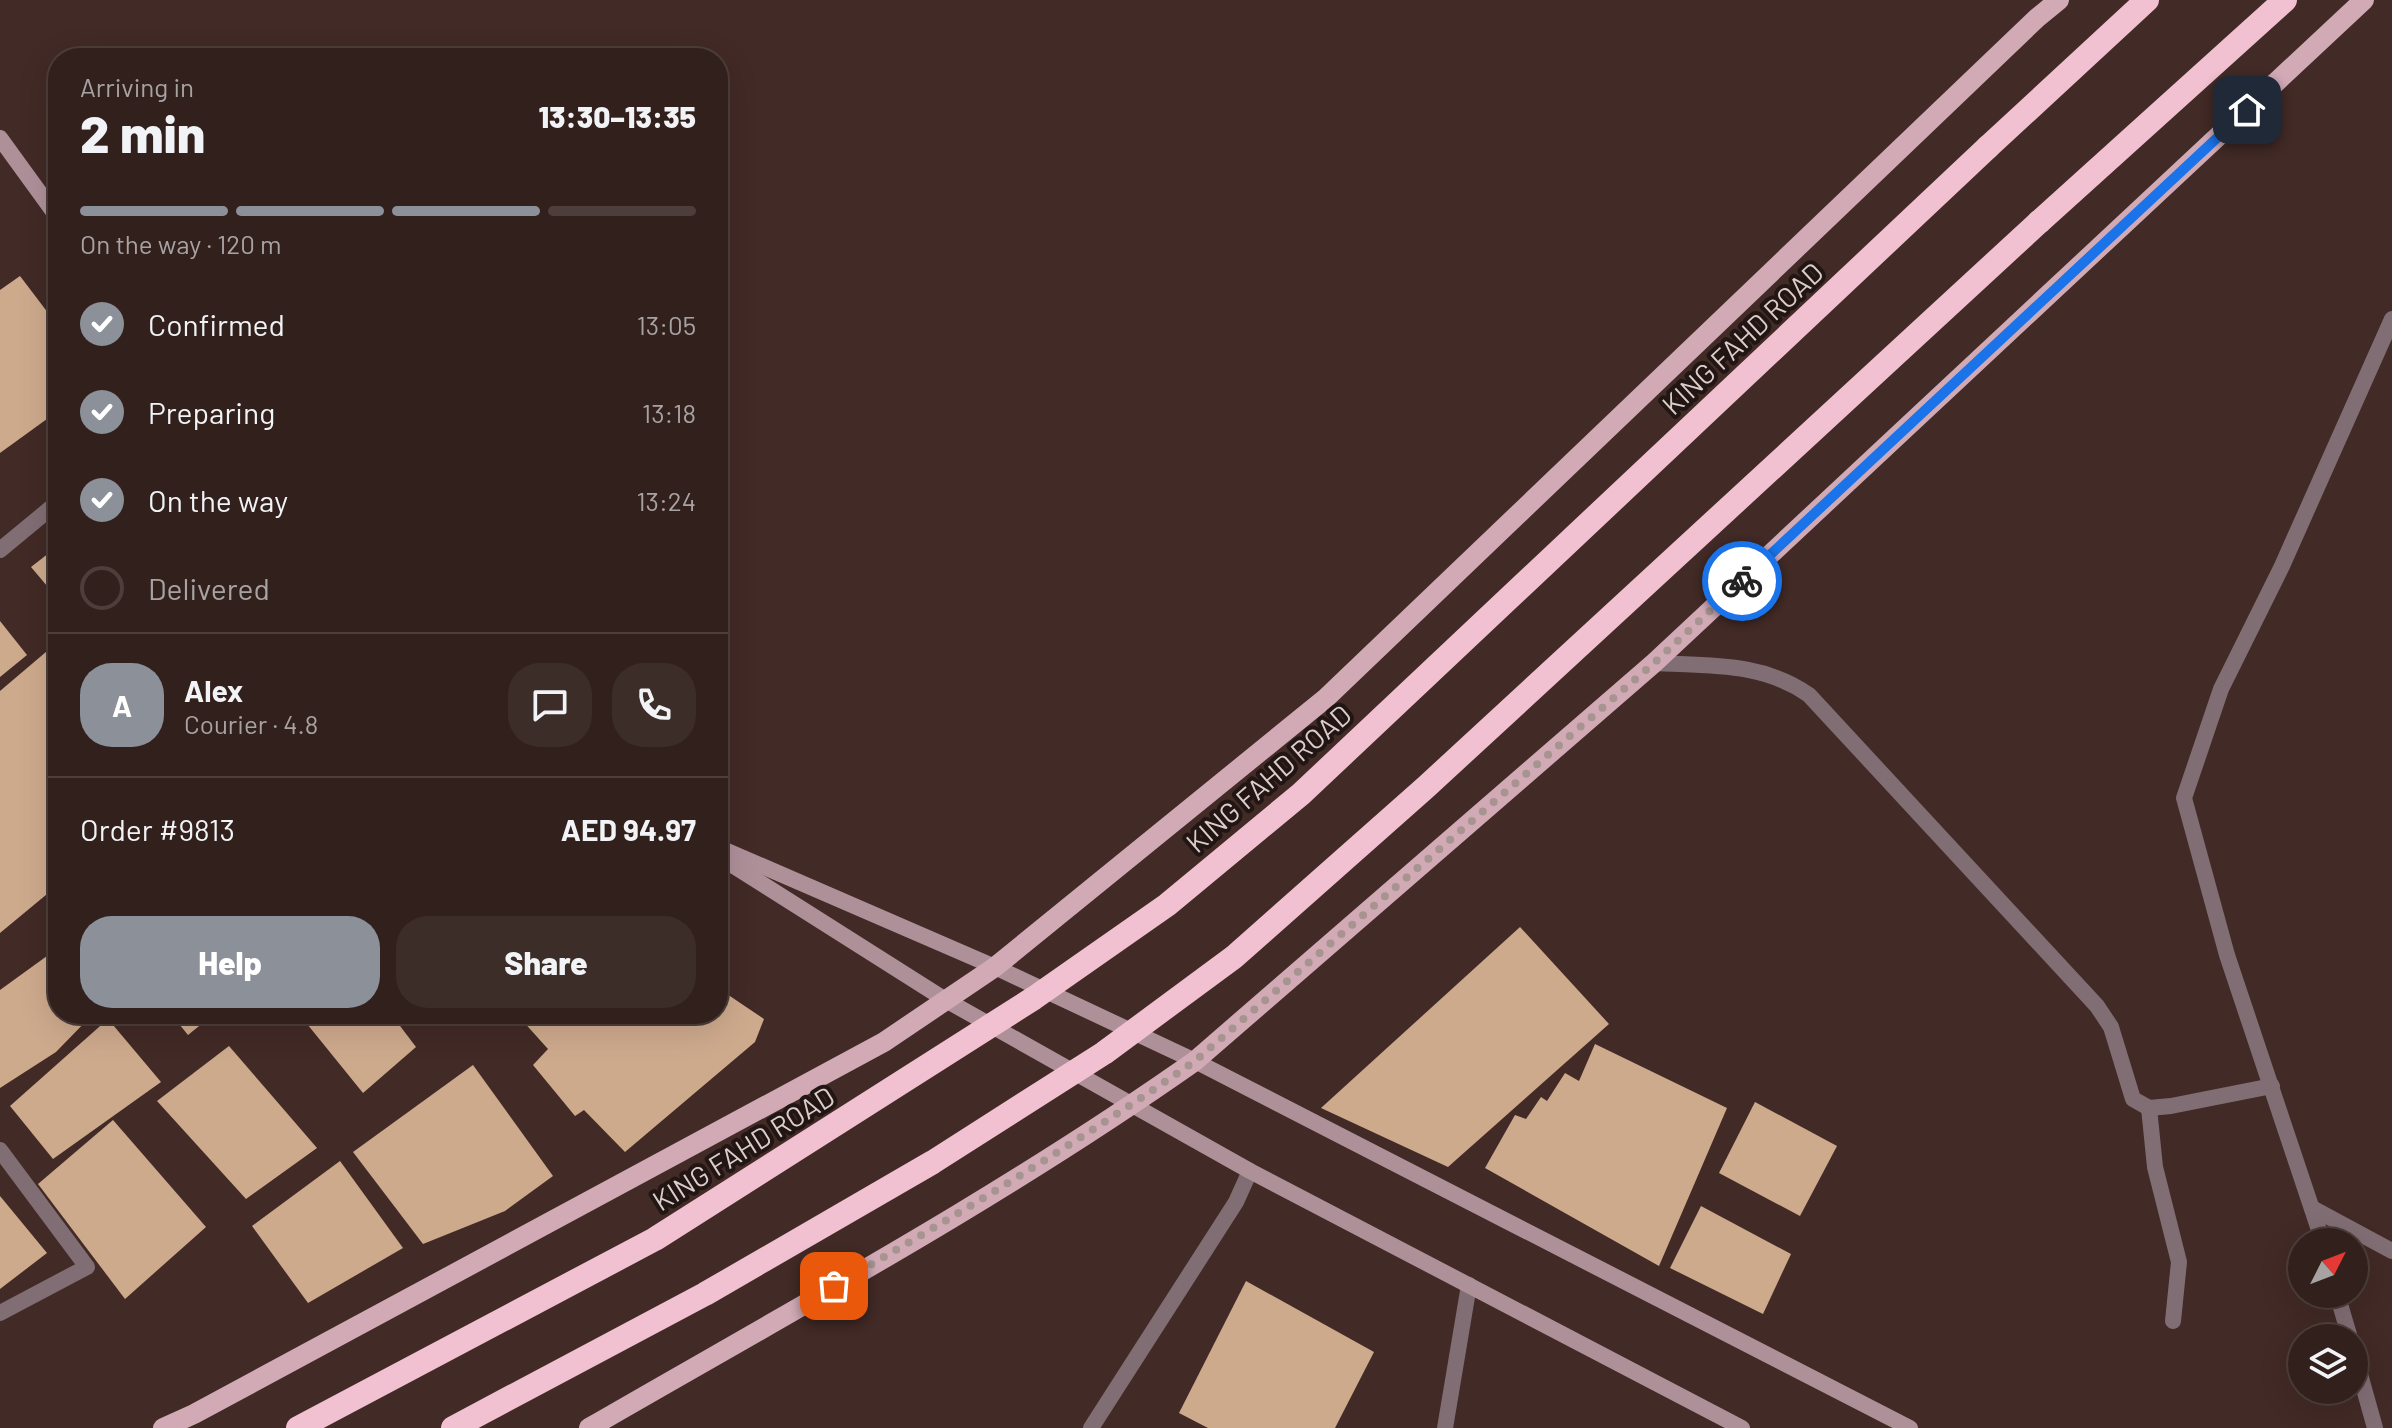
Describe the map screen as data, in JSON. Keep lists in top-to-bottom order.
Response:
{
  "streets": {
    "highway": ["KING FAHD ROAD"]
  },
  "north": "top right",
  "page": {
    "heading": ["2 min", "Arriving in", "13:30–13:35"],
    "panel": [
      "Alex",
      "Courier · 4.8",
      "Order #9813",
      "AED 94.97"
    ],
    "bar": "On the way · 120 m",
    "list": [
      ["Confirmed", "13:05"],
      ["Preparing", "13:18"],
      ["On the way", "13:24"],
      "Delivered"
    ],
    "round": "A",
    "buttons": ["Help", "Share"]
  }
}
